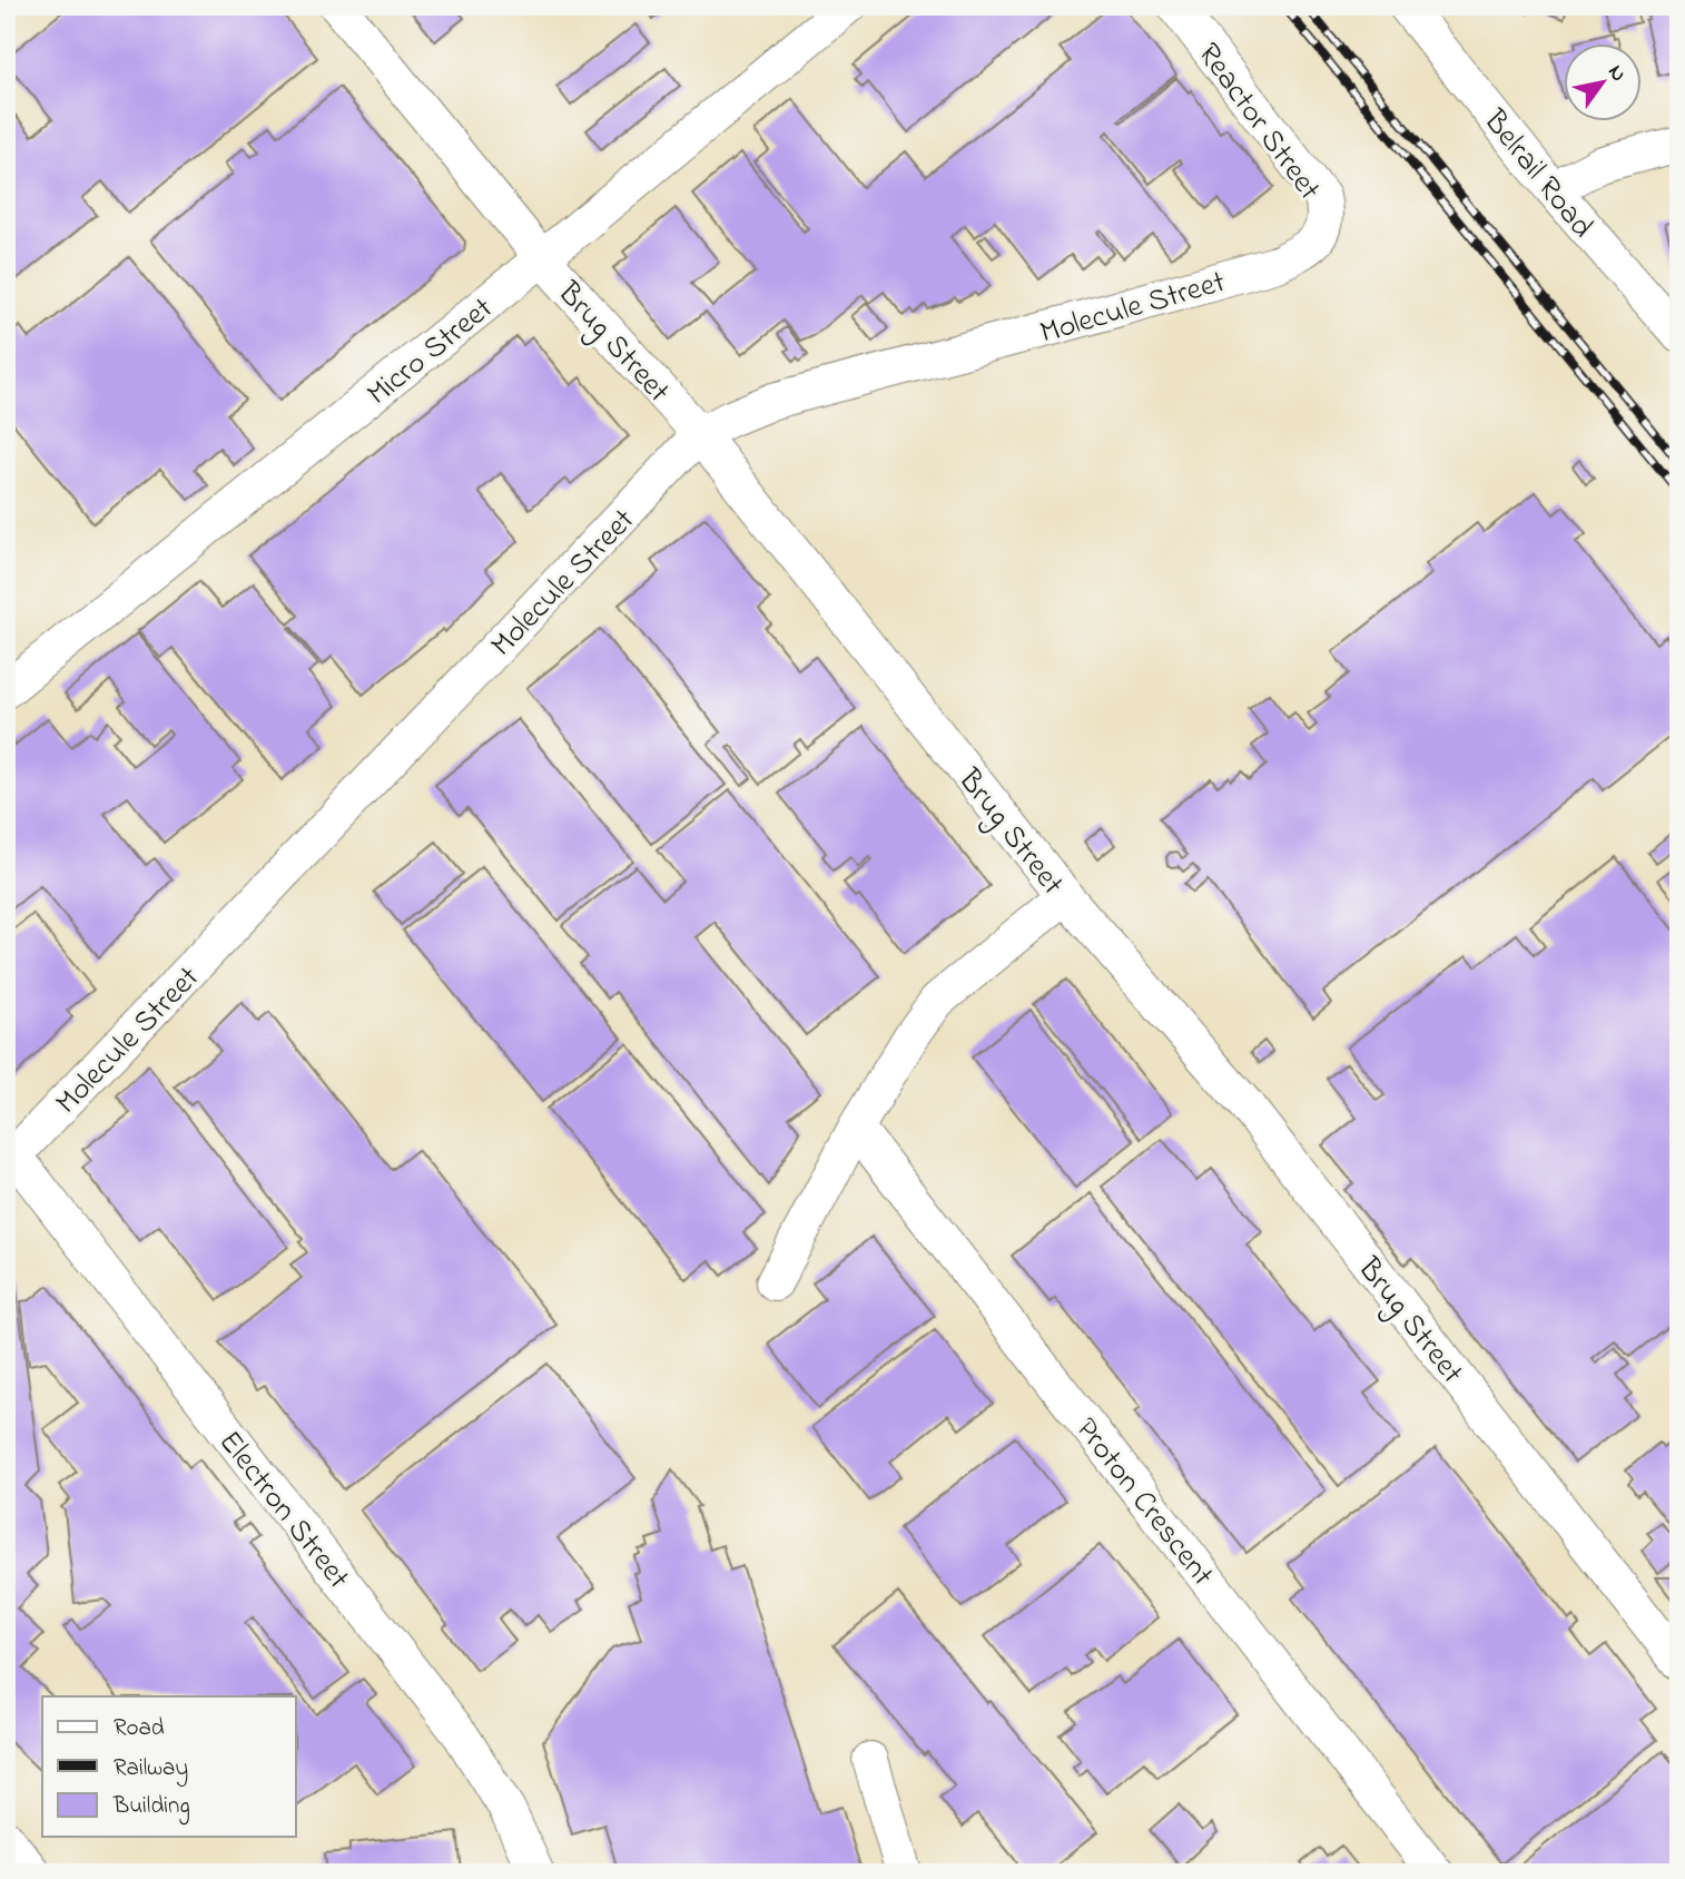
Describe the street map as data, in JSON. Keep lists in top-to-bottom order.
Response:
{
  "streets": {
    "street": [
      "Reactor Street",
      "Belrail Road",
      "Molecule Street",
      "Brug Street",
      "Micro Street",
      "Proton Crescent",
      "Electron Street"
    ]
  },
  "crossings": [
    ["Reactor Street", "Molecule Street"],
    ["Molecule Street", "Brug Street"],
    ["Molecule Street", "Electron Street"],
    ["Brug Street", "Micro Street"]
  ],
  "legend": ["Road", "Railway", "Building"],
  "north": "top right"
}
